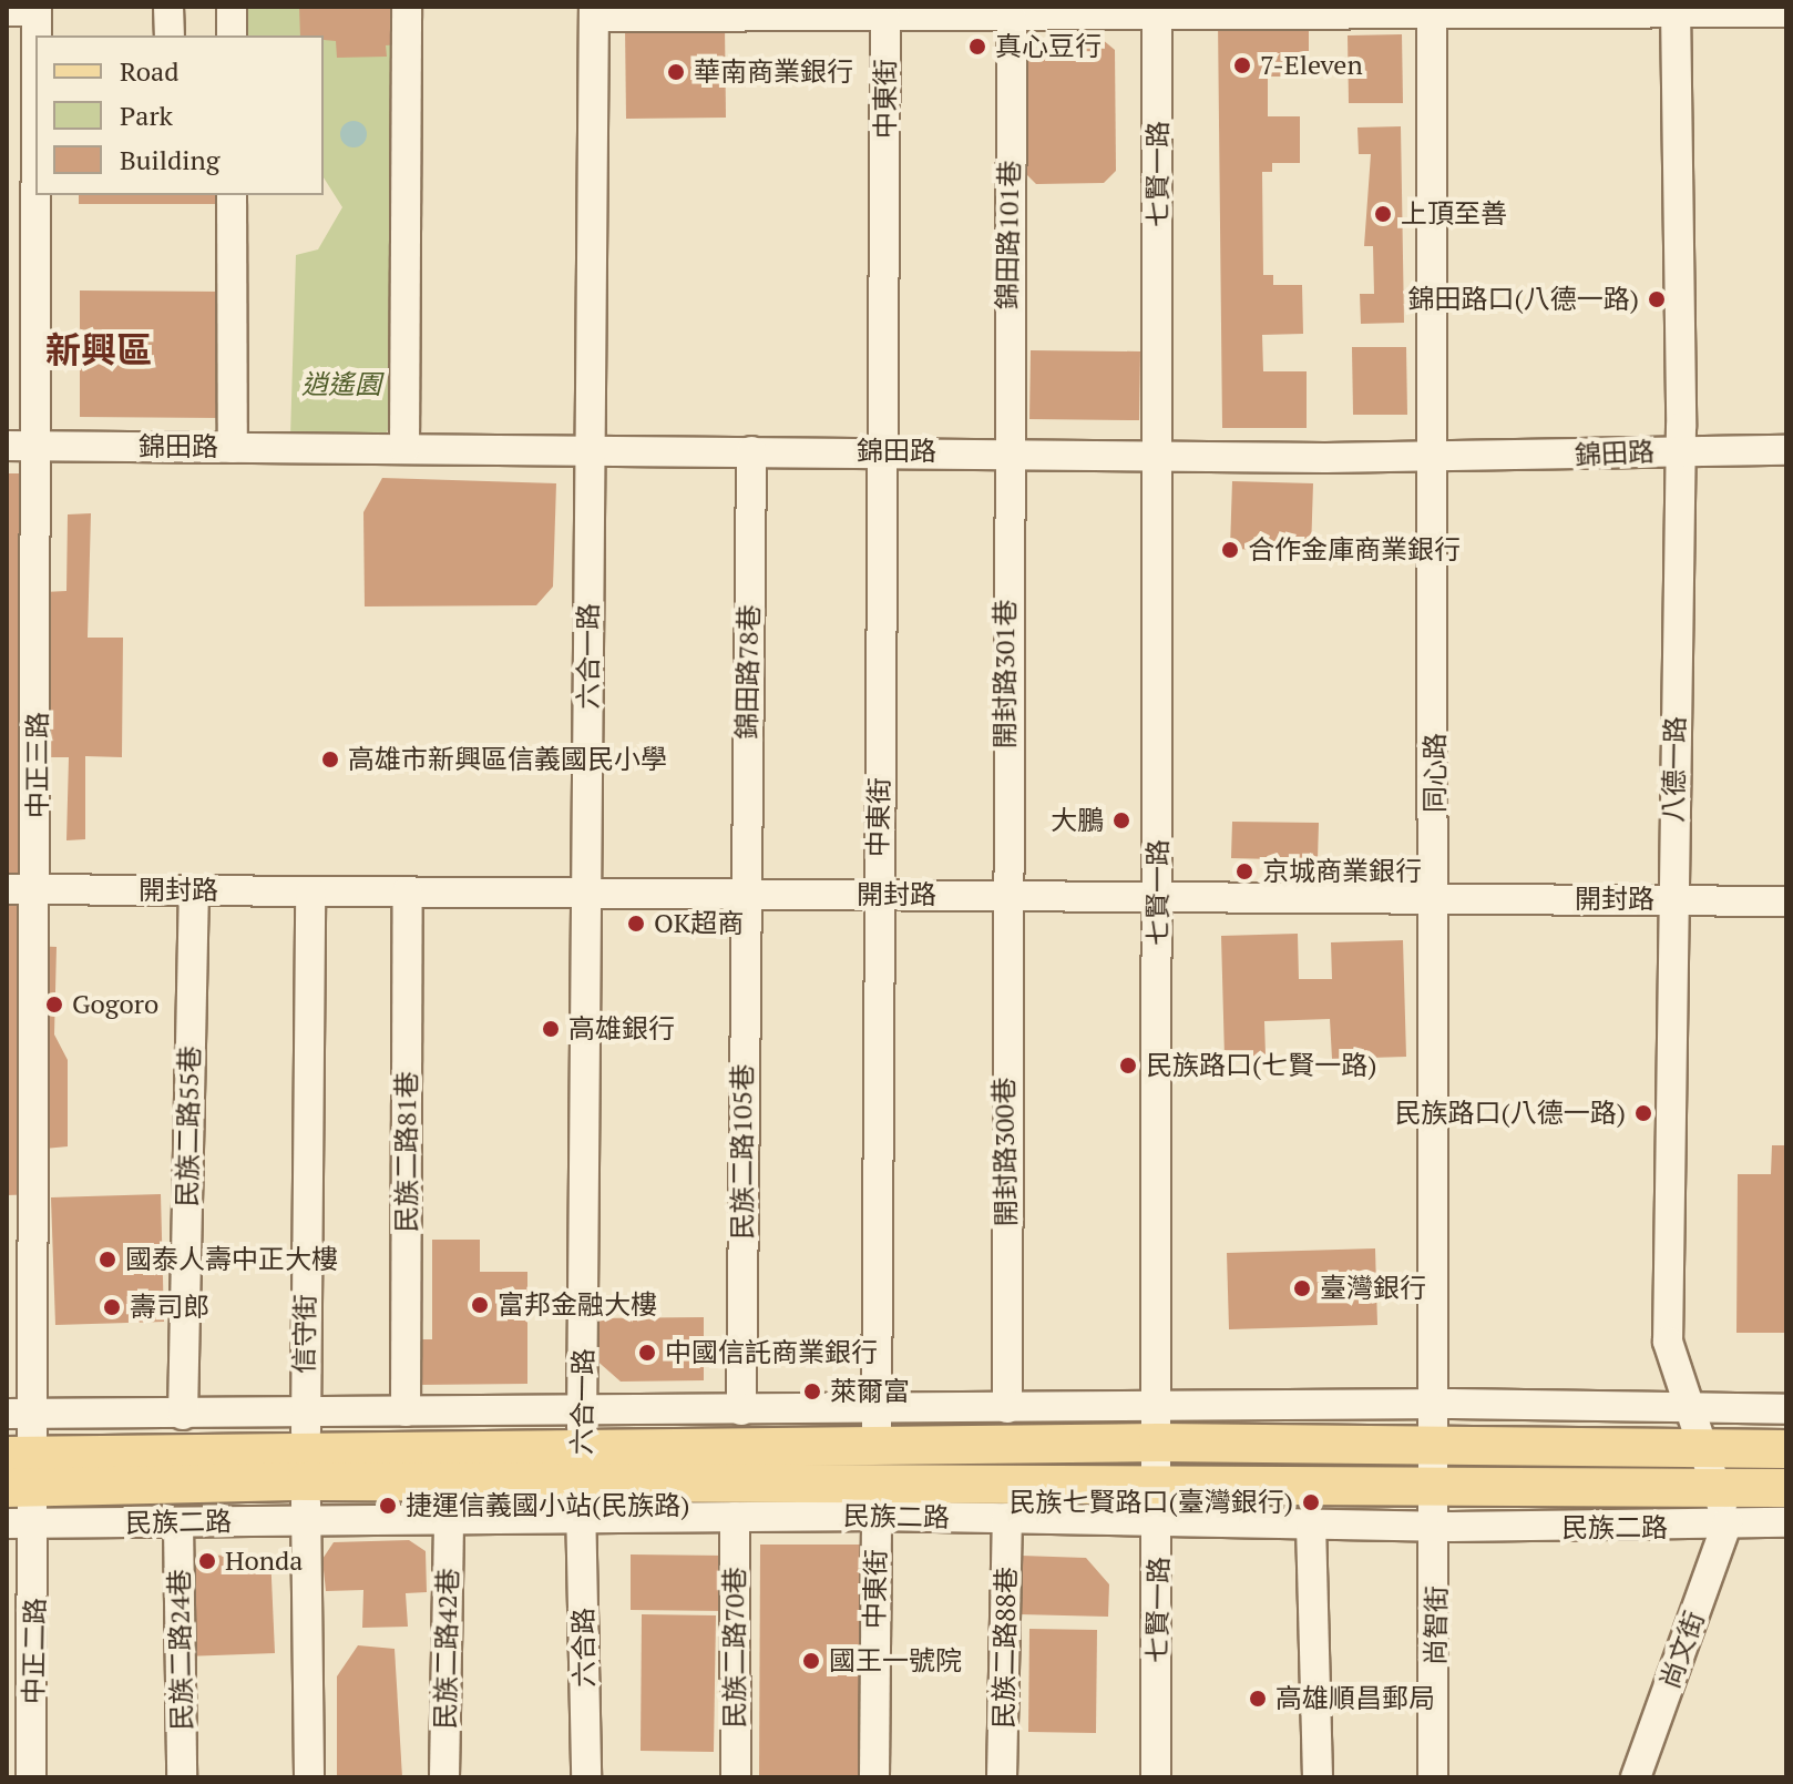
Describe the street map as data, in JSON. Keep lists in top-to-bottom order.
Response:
{
  "streets": {
    "main road": ["民族二路"],
    "street": [
      "中東街",
      "七賢一路",
      "錦田路101巷",
      "錦田路",
      "六合一路",
      "錦田路78巷",
      "開封路301巷",
      "中正三路",
      "八德一路",
      "同心路",
      "開封路",
      "民族二路55巷",
      "民族二路81巷",
      "民族二路105巷",
      "開封路300巷",
      "信守街",
      "尚智街",
      "六合路",
      "民族二路70巷",
      "民族二路88巷",
      "民族二路42巷",
      "民族二路24巷",
      "尚文街",
      "中正二路"
    ]
  },
  "crossings": [
    ["中東街", "錦田路"],
    ["中東街", "開封路"],
    ["中東街", "民族二路"],
    ["七賢一路", "錦田路"],
    ["七賢一路", "開封路"],
    ["七賢一路", "民族二路"],
    ["錦田路101巷", "錦田路"],
    ["錦田路101巷", "開封路301巷"],
    ["錦田路", "六合一路"],
    ["錦田路", "錦田路78巷"],
    ["錦田路", "開封路301巷"],
    ["錦田路", "中正三路"],
    ["錦田路", "八德一路"],
    ["錦田路", "同心路"],
    ["六合一路", "開封路"],
    ["六合一路", "民族二路"],
    ["六合一路", "六合路"],
    ["錦田路78巷", "開封路"],
    ["錦田路78巷", "民族二路105巷"],
    ["開封路301巷", "開封路"],
    ["開封路301巷", "開封路300巷"],
    ["中正三路", "開封路"],
    ["中正三路", "民族二路"],
    ["中正三路", "中正二路"],
    ["八德一路", "開封路"],
    ["八德一路", "民族二路"],
    ["八德一路", "尚文街"],
    ["同心路", "開封路"],
    ["同心路", "民族二路"],
    ["同心路", "尚智街"],
    ["開封路", "民族二路55巷"],
    ["開封路", "民族二路81巷"],
    ["開封路", "民族二路105巷"],
    ["開封路", "開封路300巷"],
    ["開封路", "信守街"],
    ["民族二路55巷", "民族二路"],
    ["民族二路81巷", "民族二路"],
    ["民族二路105巷", "民族二路"],
    ["開封路300巷", "民族二路"],
    ["信守街", "民族二路"],
    ["民族二路", "尚智街"],
    ["民族二路", "六合路"],
    ["民族二路", "民族二路70巷"],
    ["民族二路", "民族二路88巷"],
    ["民族二路", "民族二路42巷"],
    ["民族二路", "民族二路24巷"],
    ["民族二路", "尚文街"],
    ["民族二路", "中正二路"]
  ],
  "districts": ["新興區"],
  "parks": ["逍遙園"],
  "places": [
    "真心豆行",
    "7-Eleven",
    "華南商業銀行",
    "上頂至善",
    "錦田路口(八德一路)",
    "合作金庫商業銀行",
    "高雄市新興區信義國民小學",
    "大鵬",
    "京城商業銀行",
    "OK超商",
    "Gogoro",
    "高雄銀行",
    "民族路口(七賢一路)",
    "民族路口(八德一路)",
    "國泰人壽中正大樓",
    "臺灣銀行",
    "富邦金融大樓",
    "壽司郎",
    "中國信託商業銀行",
    "萊爾富",
    "民族七賢路口(臺灣銀行)",
    "捷運信義國小站(民族路)",
    "Honda",
    "國王一號院",
    "高雄順昌郵局"
  ],
  "legend": ["Road", "Park", "Building"]
}
